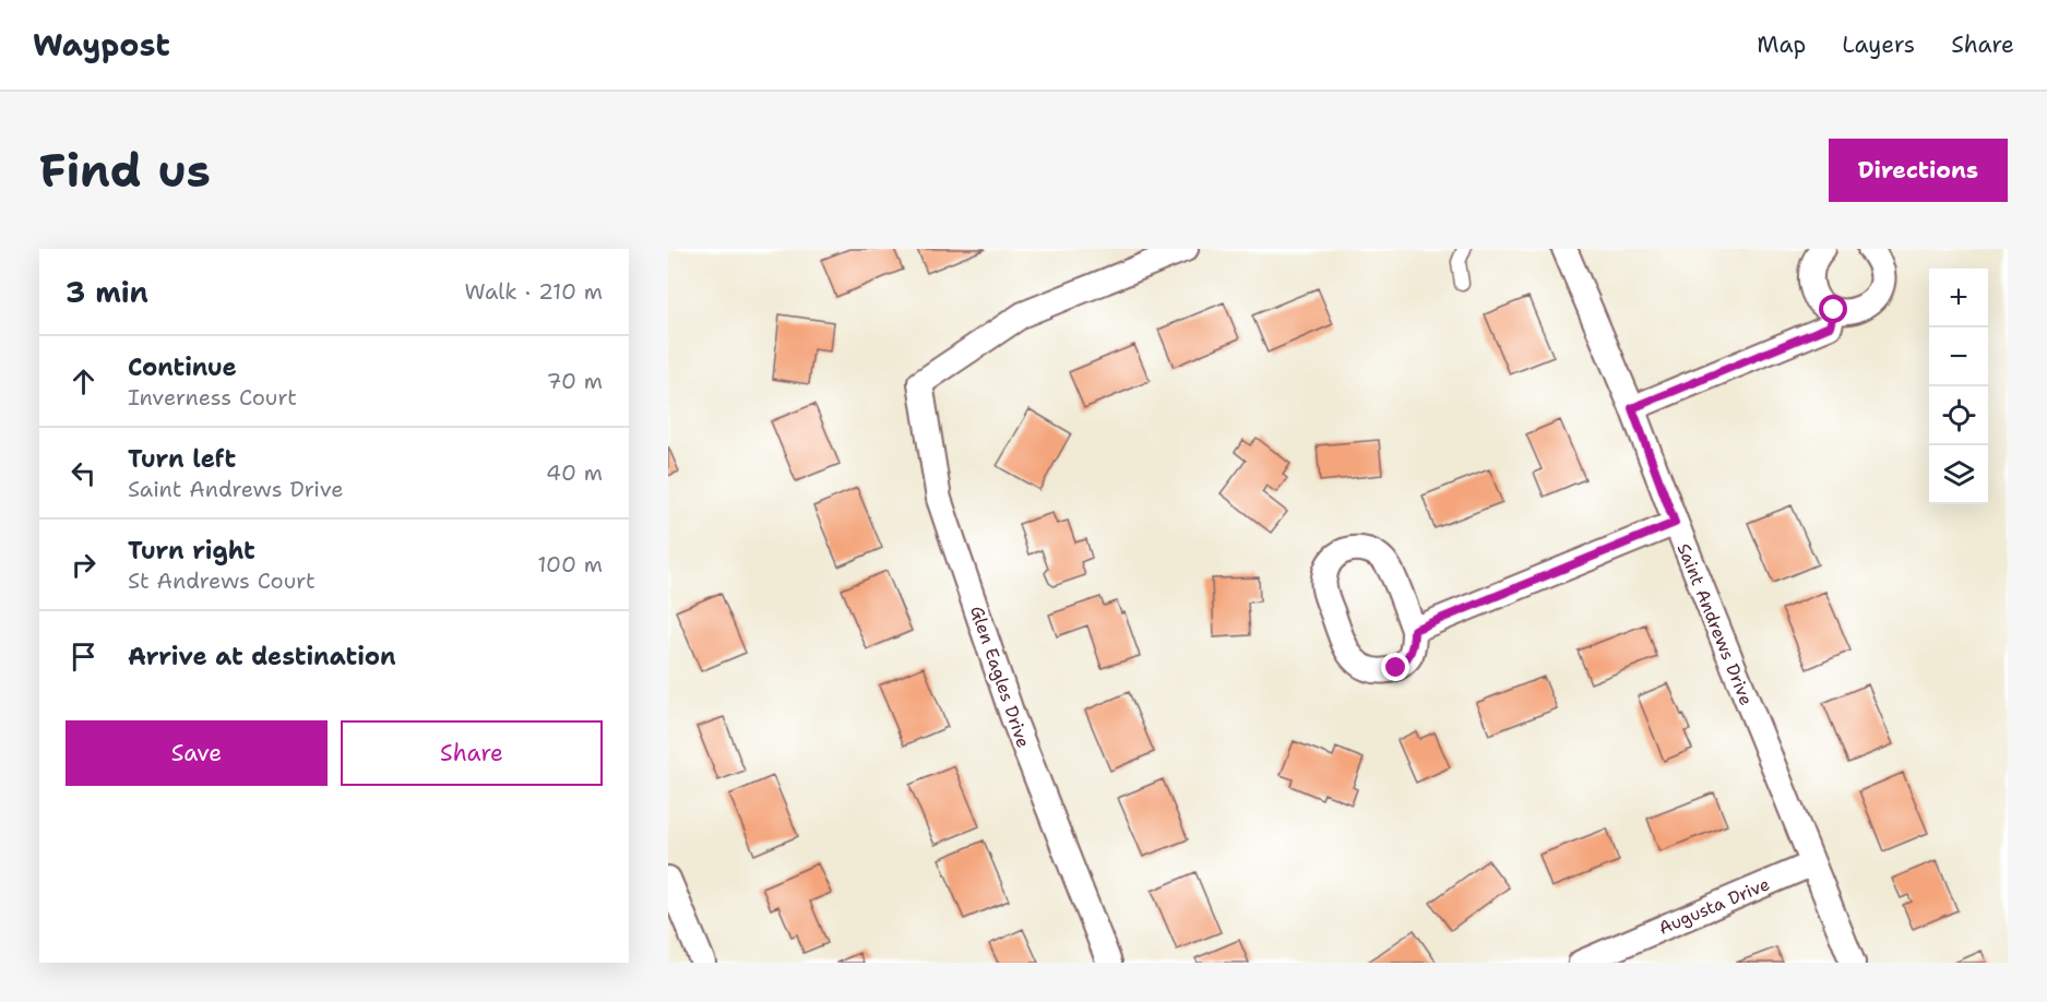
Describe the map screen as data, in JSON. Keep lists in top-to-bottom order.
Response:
{
  "streets": {
    "street": ["Saint Andrews Drive", "Glen Eagles Drive", "Augusta Drive"]
  },
  "crossings": [
    ["Saint Andrews Drive", "Augusta Drive"]
  ],
  "page": {
    "header": "Waypost",
    "nav": ["Map", "Layers", "Share"],
    "buttons": [
      "Directions",
      ["Save", "Share"]
    ],
    "title": "Find us",
    "heading": ["3 min", "Walk · 210 m"],
    "map_buttons": ["+", "−"],
    "list": [
      ["Continue", "Inverness Court", "70 m"],
      ["Turn left", "Saint Andrews Drive", "40 m"],
      ["Turn right", "St Andrews Court", "100 m"],
      "Arrive at destination"
    ]
  }
}
